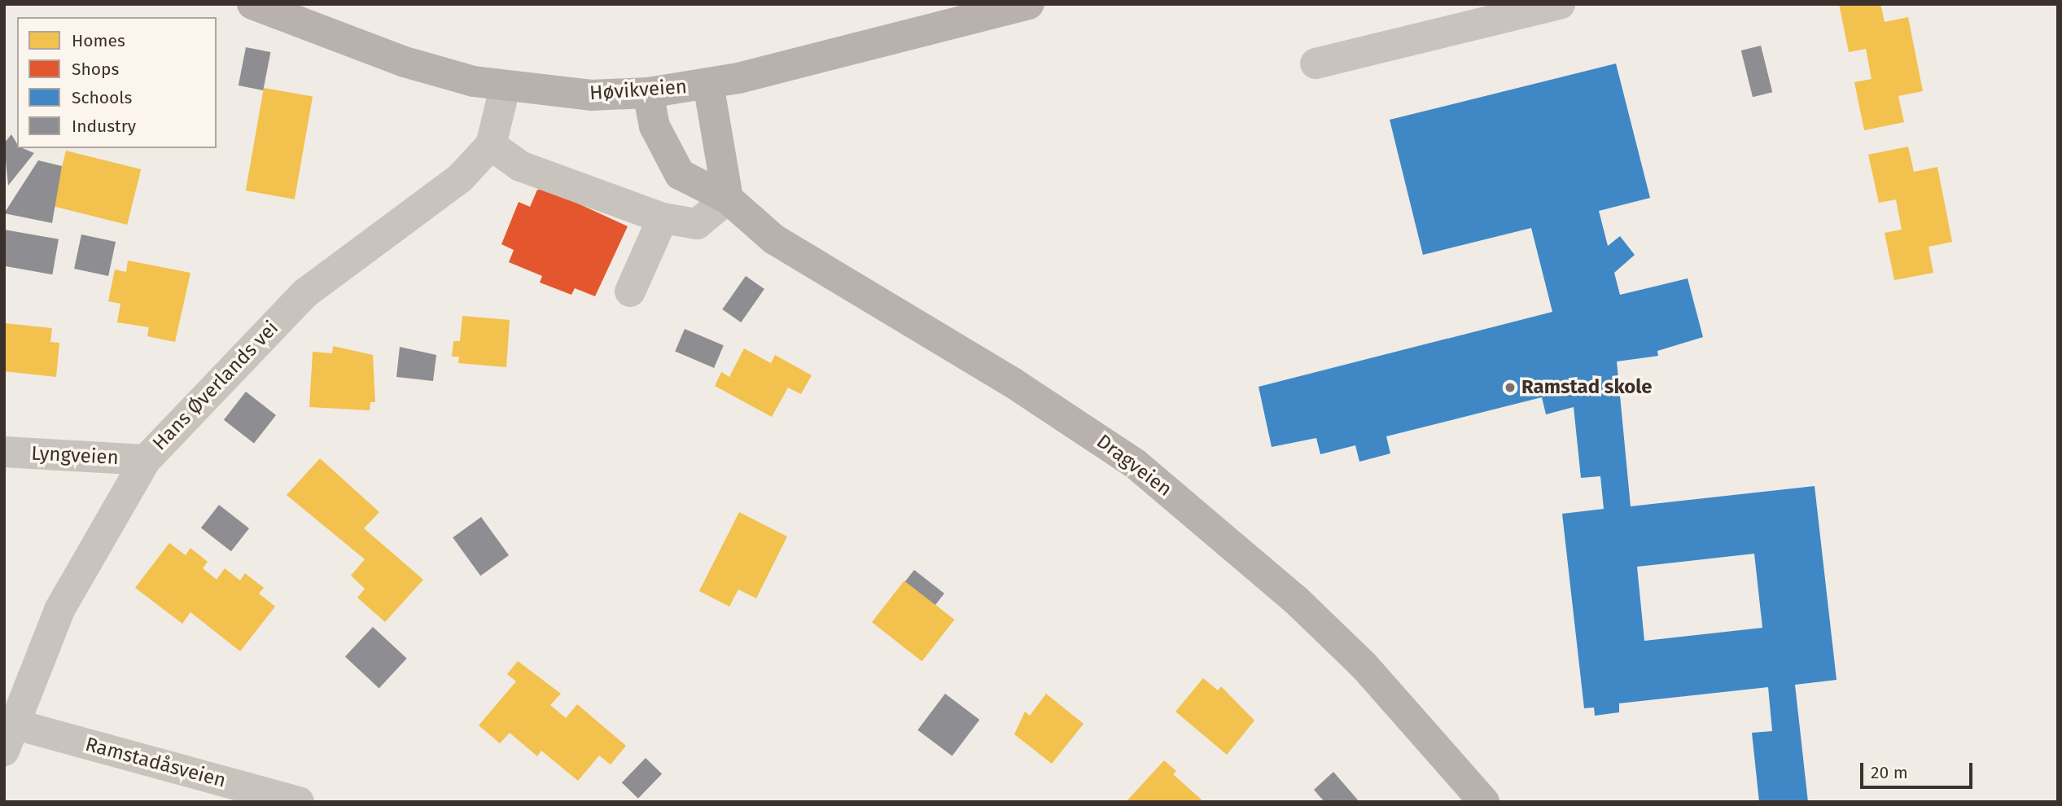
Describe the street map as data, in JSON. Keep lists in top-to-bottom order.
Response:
{
  "streets": {
    "main road": ["Høvikveien", "Dragveien"],
    "street": ["Hans Øverlands vei", "Lyngveien", "Ramstadåsveien"]
  },
  "crossings": [
    ["Høvikveien", "Hans Øverlands vei"],
    ["Høvikveien", "Dragveien"],
    ["Hans Øverlands vei", "Lyngveien"],
    ["Hans Øverlands vei", "Ramstadåsveien"]
  ],
  "places": ["Ramstad skole"],
  "legend": [
    "Homes",
    "Shops",
    "Schools",
    "Industry"
  ],
  "scale_bar": "20 m"
}
